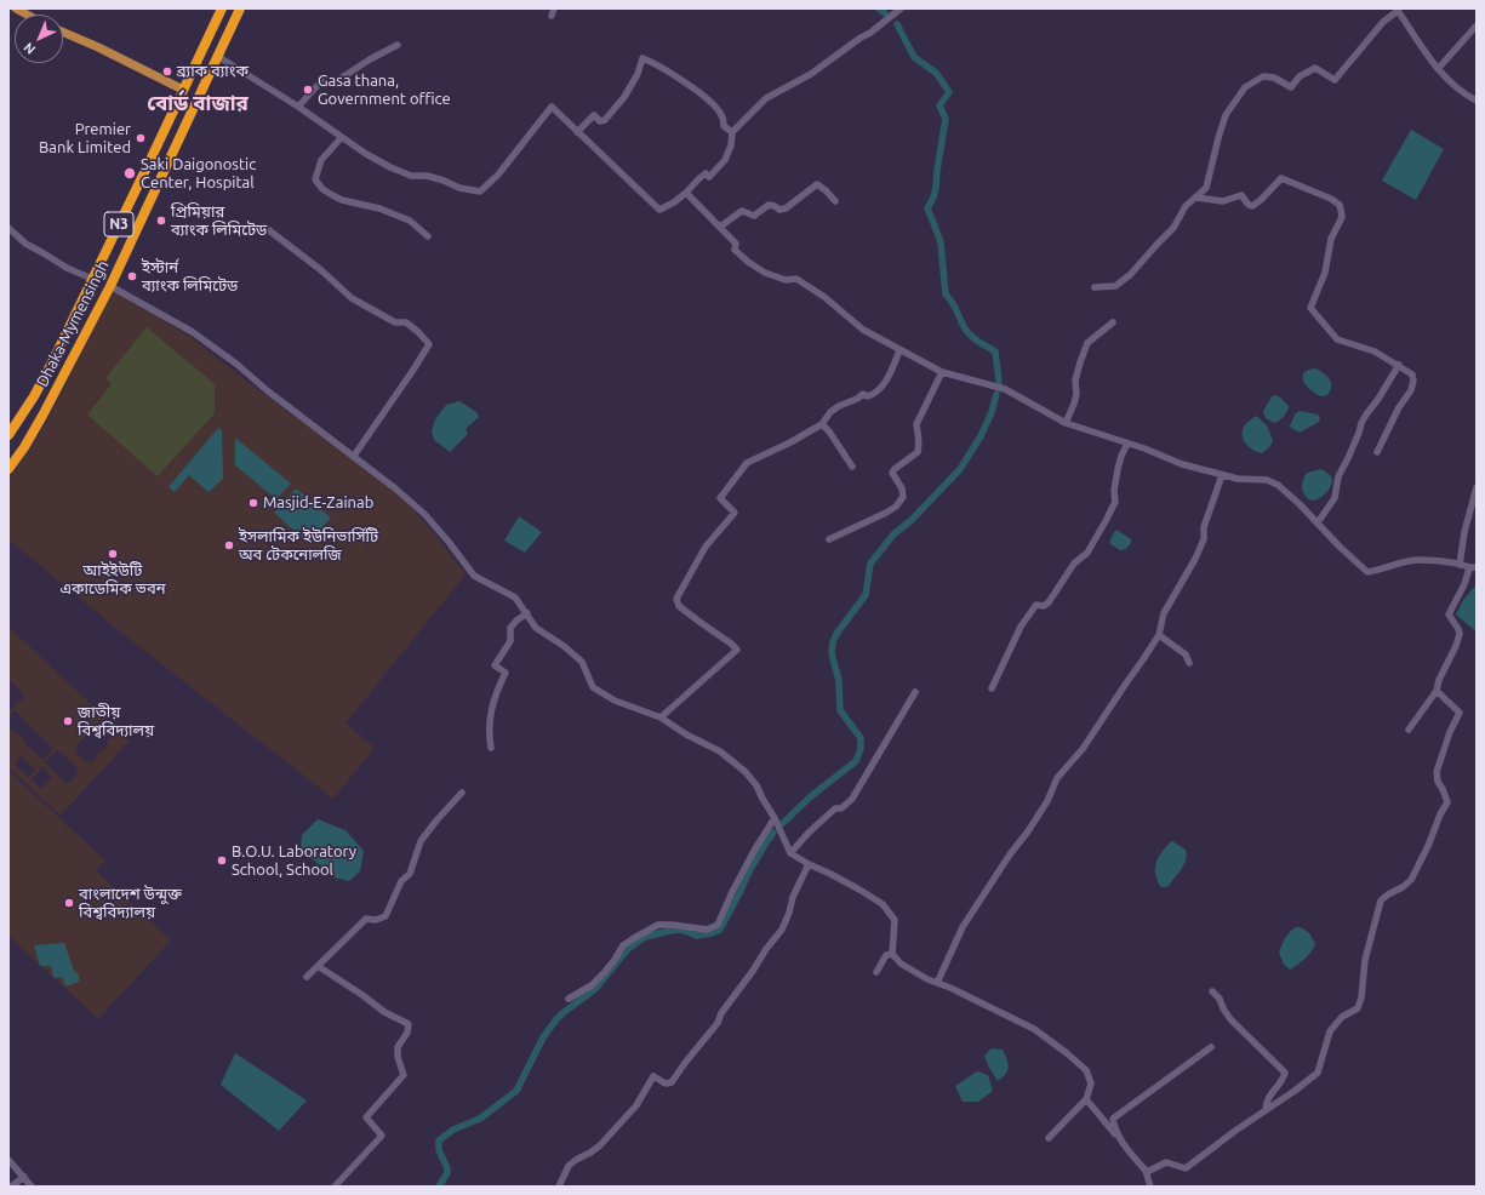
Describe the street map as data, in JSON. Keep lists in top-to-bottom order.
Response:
{
  "streets": {
    "highway": ["N3", "Dhaka-Mymensingh"]
  },
  "crossings": [
    ["N3", "Dhaka-Mymensingh"]
  ],
  "districts": ["বোর্ড বাজার"],
  "places": [
    "ব্র্যাক ব্যাংক",
    "Gasa thana, Government office",
    "Premier Bank Limited",
    "Saki Daigonostic Center, Hospital",
    "প্রিমিয়ার ব্যাংক লিমিটেড",
    "ইস্টার্ন ব্যাংক লিমিটেড",
    "Masjid-E-Zainab",
    "ইসলামিক ইউনিভার্সিটি অব টেকনোলজি",
    "আইইউটি একাডেমিক ভবন",
    "জাতীয় বিশ্ববিদ্যালয়",
    "B.O.U. Laboratory School, School",
    "বাংলাদেশ উন্মুক্ত বিশ্ববিদ্যালয়"
  ],
  "north": "bottom left"
}
